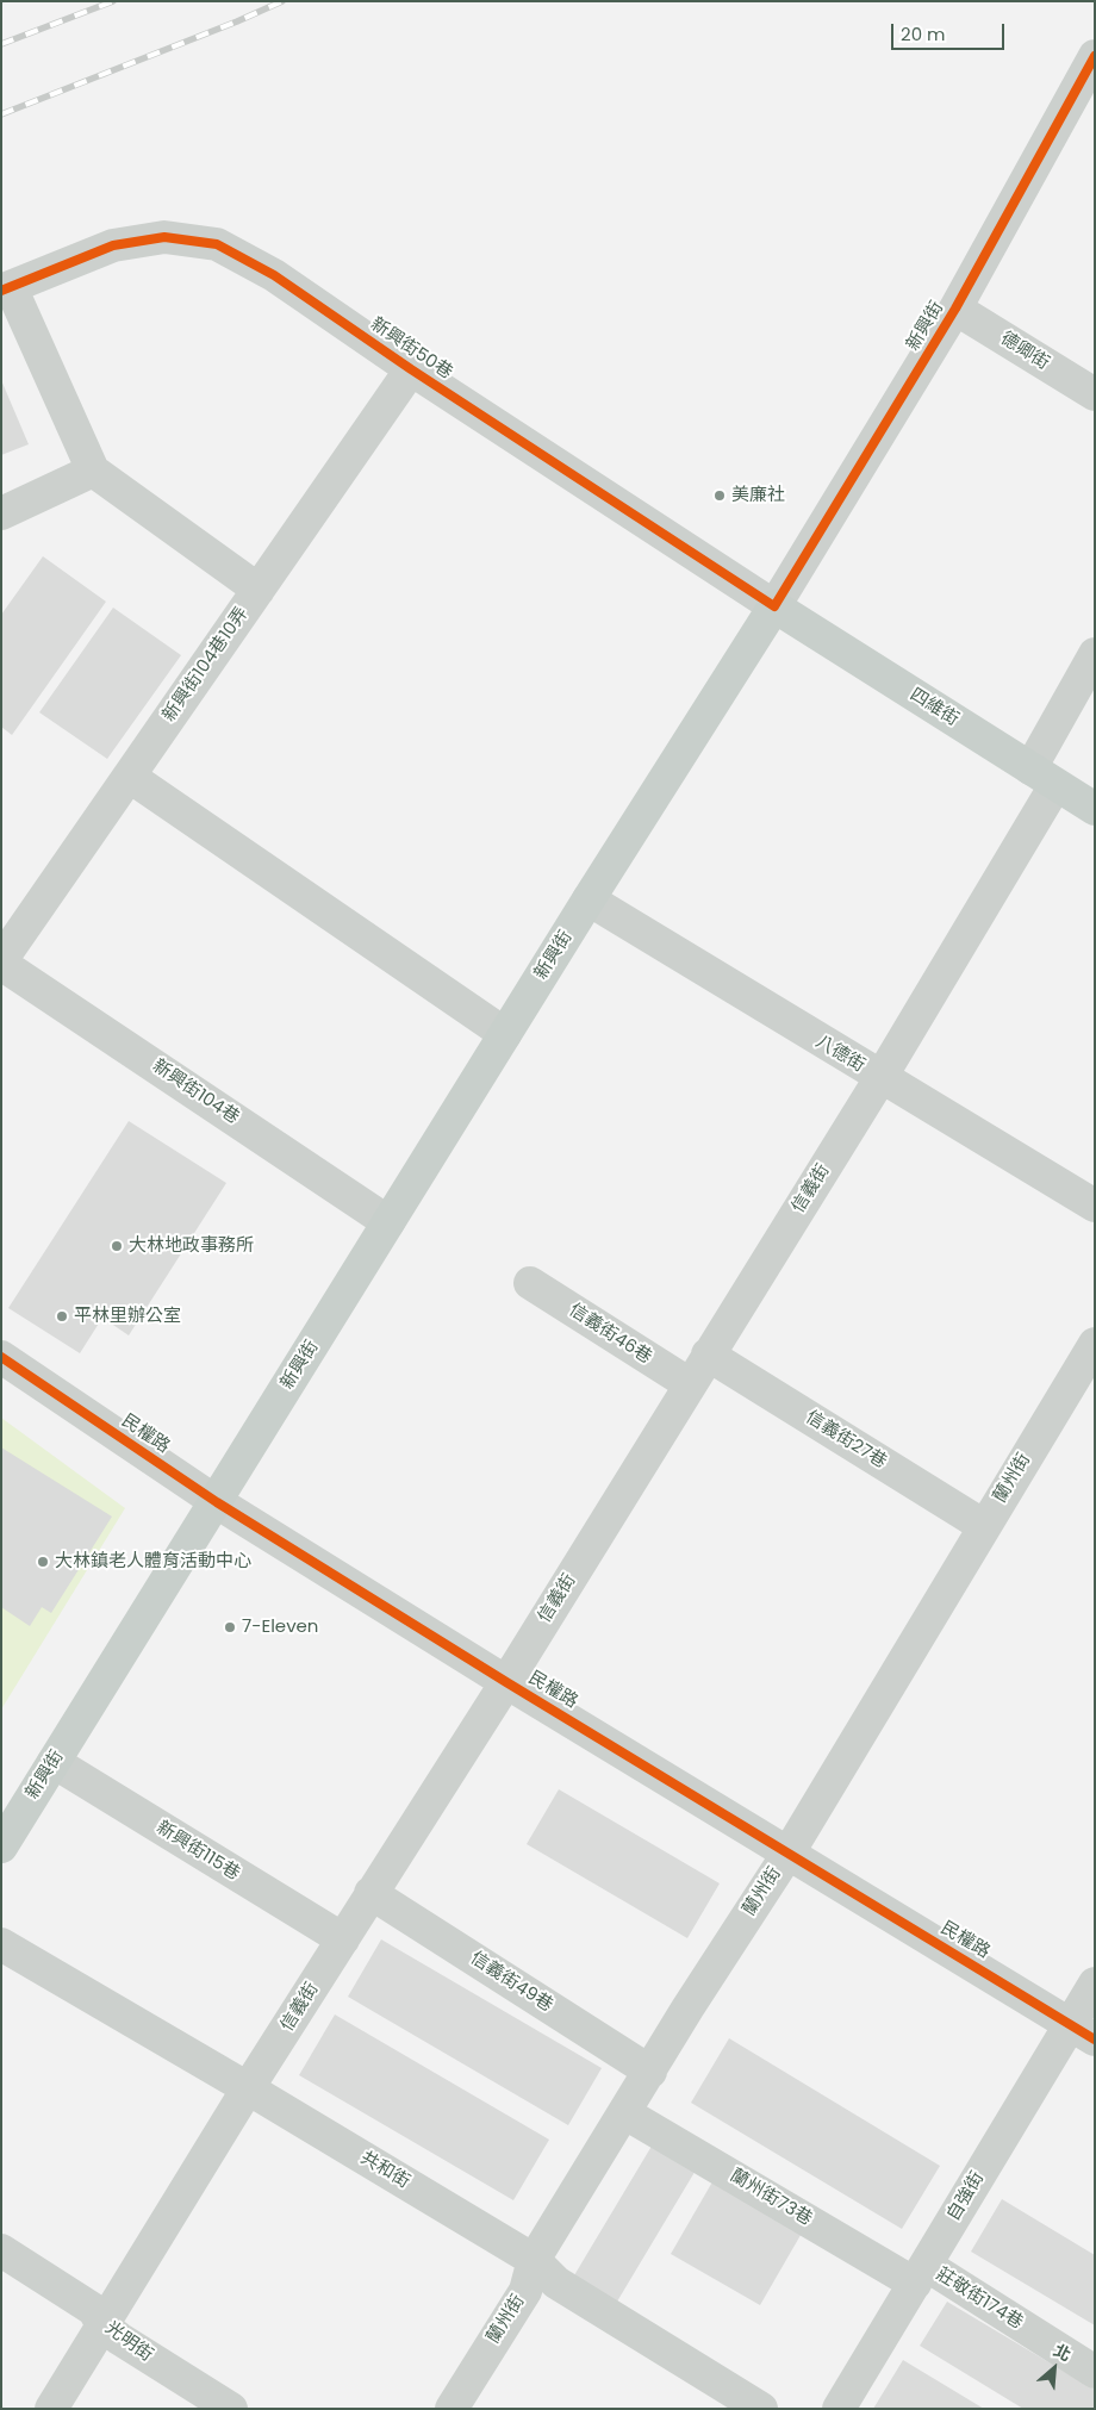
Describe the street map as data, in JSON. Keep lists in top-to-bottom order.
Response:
{
  "streets": {
    "main road": ["新興街", "四維街"],
    "street": [
      "新興街50巷",
      "德卿街",
      "新興街104巷10弄",
      "八德街",
      "新興街104巷",
      "信義街",
      "信義街46巷",
      "民權路",
      "信義街27巷",
      "蘭州街",
      "新興街115巷",
      "信義街49巷",
      "共和街",
      "自強街",
      "蘭州街73巷",
      "莊敬街174巷",
      "光明街"
    ]
  },
  "crossings": [
    ["新興街", "新興街50巷"],
    ["新興街", "德卿街"],
    ["新興街", "四維街"],
    ["新興街", "八德街"],
    ["新興街", "新興街104巷"],
    ["新興街", "民權路"],
    ["新興街", "新興街115巷"],
    ["新興街50巷", "新興街104巷10弄"],
    ["新興街50巷", "四維街"],
    ["新興街104巷10弄", "新興街104巷"],
    ["四維街", "信義街"],
    ["八德街", "信義街"],
    ["信義街", "信義街46巷"],
    ["信義街", "民權路"],
    ["信義街", "信義街27巷"],
    ["信義街", "新興街115巷"],
    ["信義街", "信義街49巷"],
    ["信義街", "共和街"],
    ["信義街", "光明街"],
    ["民權路", "蘭州街"],
    ["民權路", "自強街"],
    ["信義街27巷", "蘭州街"],
    ["蘭州街", "信義街49巷"],
    ["蘭州街", "共和街"],
    ["蘭州街", "蘭州街73巷"],
    ["自強街", "蘭州街73巷"],
    ["自強街", "莊敬街174巷"],
    ["蘭州街73巷", "莊敬街174巷"]
  ],
  "places": [
    "美廉社",
    "大林地政事務所",
    "平林里辦公室",
    "大林鎮老人體育活動中心",
    "7-Eleven"
  ],
  "scale_bar": "20 m",
  "north": "top right"
}
